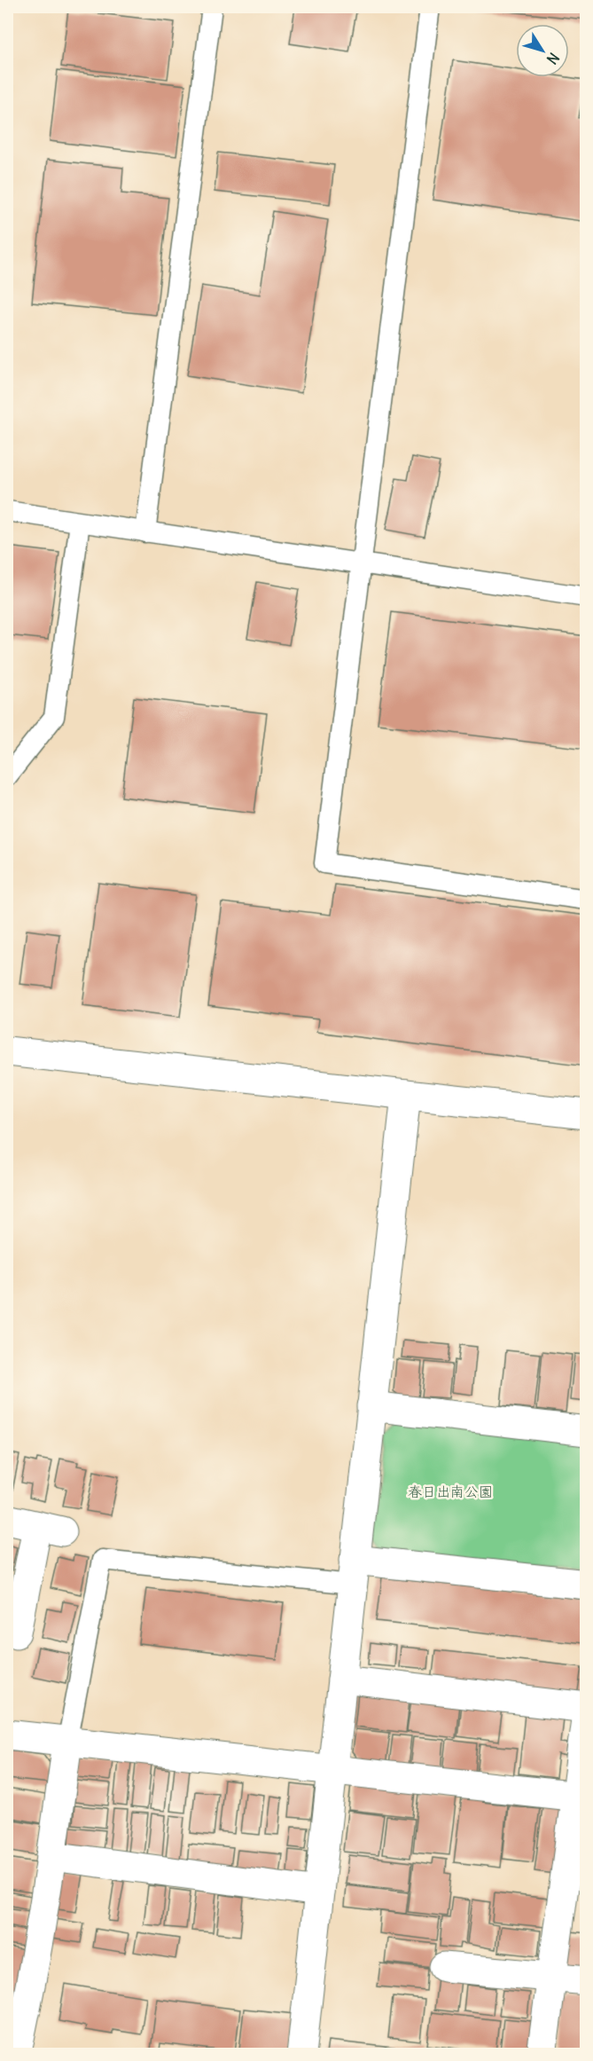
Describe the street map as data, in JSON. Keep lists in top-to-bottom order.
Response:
{
  "parks": ["春日出南公園"],
  "north": "bottom right"
}
